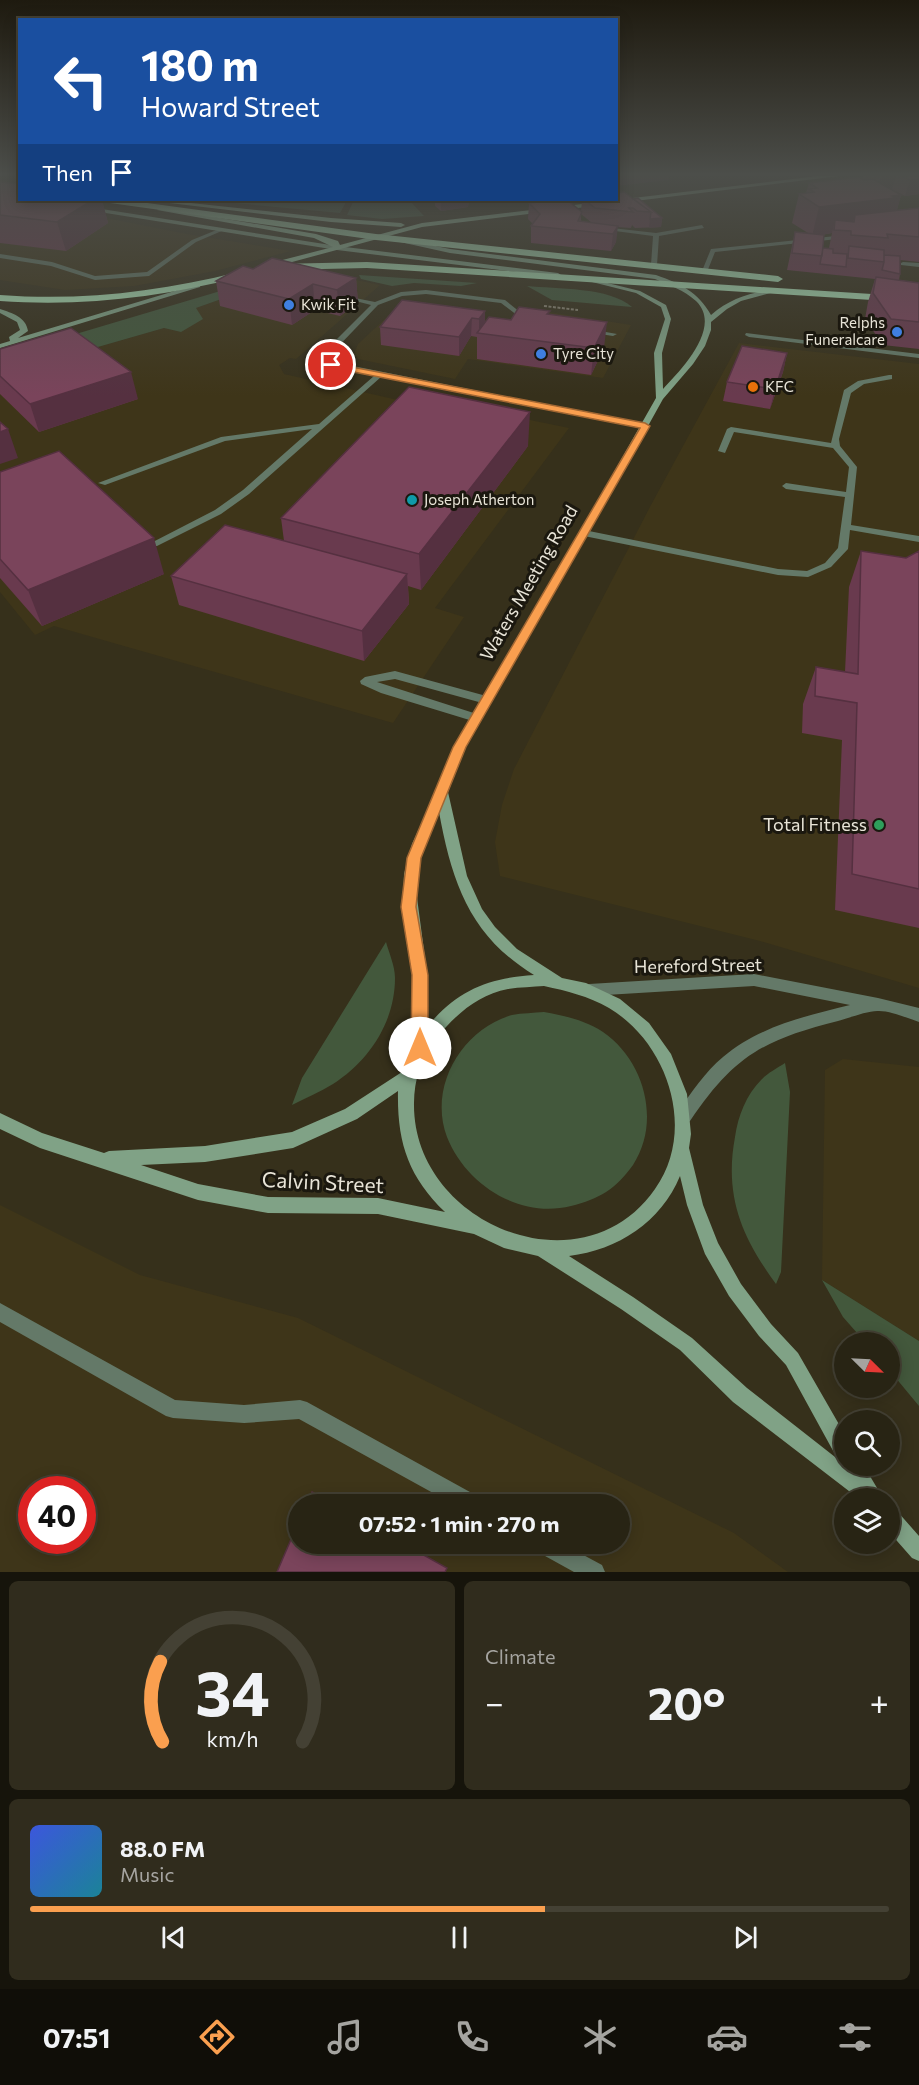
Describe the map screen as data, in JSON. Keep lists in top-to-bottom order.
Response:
{
  "streets": {
    "street": ["Waters Meeting Road", "Hereford Street", "Calvin Street"]
  },
  "places": [
    "Kwik Fit",
    "Relphs Funeralcare",
    "Tyre City",
    "KFC",
    "Joseph Atherton",
    "Total Fitness"
  ],
  "north": "bottom right",
  "page": {
    "turn": ["180 m", "Howard Street"],
    "then": "Then",
    "limit": "40",
    "trip": "07:52 · 1 min · 270 m",
    "tile": "Climate",
    "heat": ["−", "20°", "+"],
    "song": ["88.0 FM", "Music"],
    "tabs": "07:51",
    "gauge": ["34", "km/h"]
  }
}
